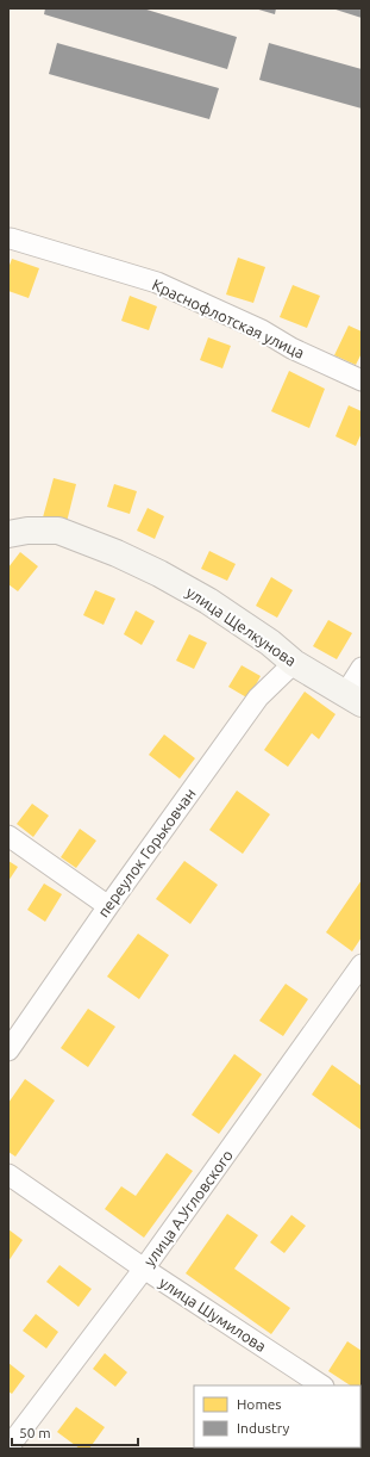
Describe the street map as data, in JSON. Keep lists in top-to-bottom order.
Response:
{
  "streets": {
    "main road": ["улица Щелкунова"],
    "street": [
      "Краснофлотская улица",
      "переулок Горьковчан",
      "улица А.Угловского",
      "улица Шумилова"
    ]
  },
  "crossings": [
    ["улица Щелкунова", "переулок Горьковчан"],
    ["улица А.Угловского", "улица Шумилова"]
  ],
  "legend": ["Homes", "Industry"],
  "scale_bar": "50 m"
}
